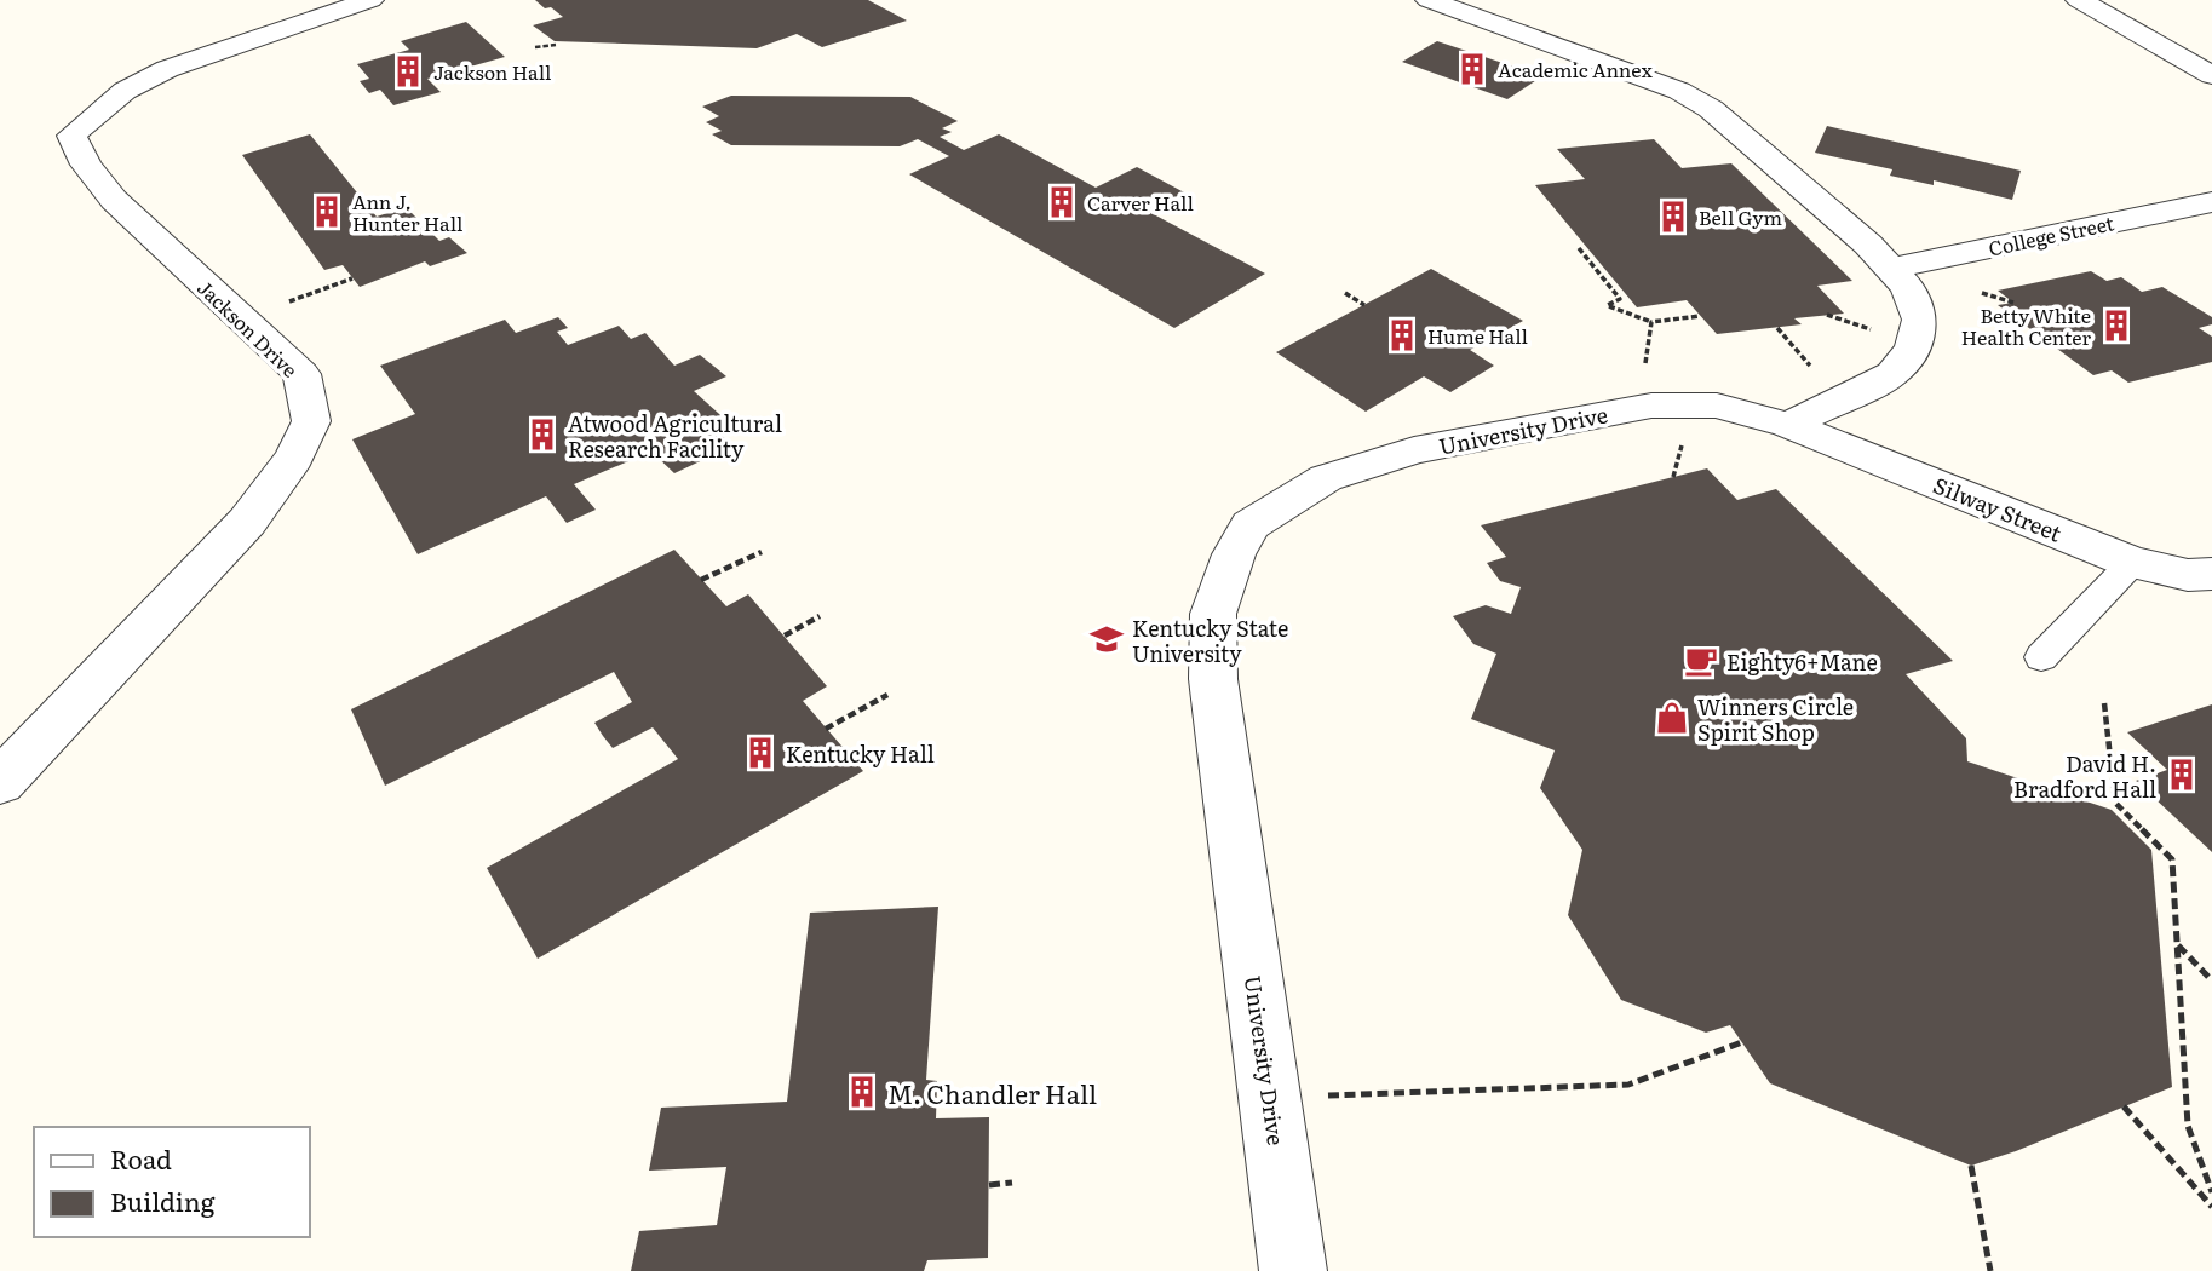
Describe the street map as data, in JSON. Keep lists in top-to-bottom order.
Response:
{
  "streets": {
    "street": [
      "College Street",
      "Jackson Drive",
      "University Drive",
      "Silway Street"
    ]
  },
  "crossings": [
    ["University Drive", "Silway Street"]
  ],
  "places": {
    "building": [
      "Academic Annex",
      "Jackson Hall",
      "Carver Hall",
      "Ann J. Hunter Hall",
      "Bell Gym",
      "Betty White Health Center",
      "Hume Hall",
      "Atwood Agricultural Research Facility",
      "Kentucky Hall",
      "David H. Bradford Hall",
      "M. Chandler Hall"
    ],
    "school or university": ["Kentucky State University"],
    "cafe": ["Eighty6+Mane"],
    "shop": ["Winners Circle Spirit Shop"]
  },
  "legend": ["Road", "Building"]
}
